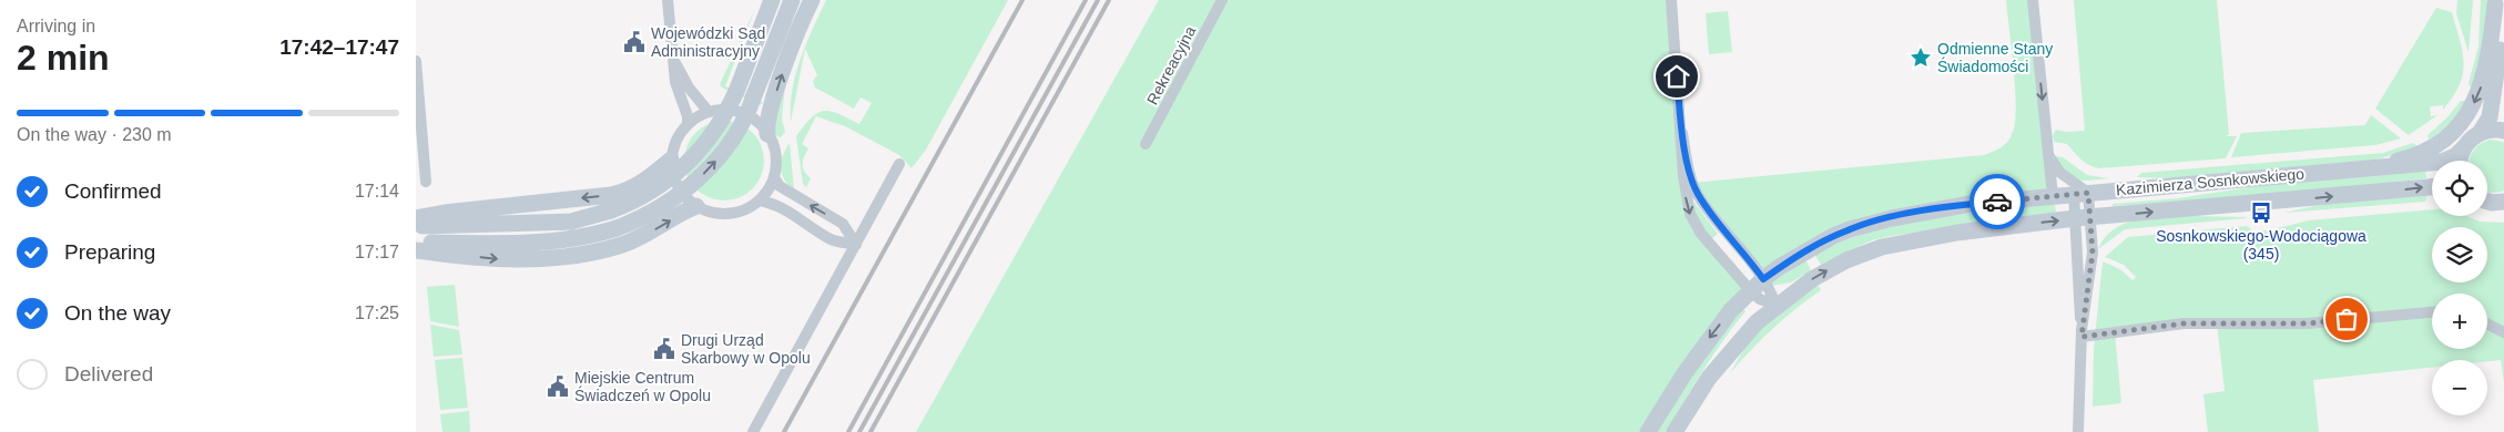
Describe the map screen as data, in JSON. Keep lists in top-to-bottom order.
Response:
{
  "streets": {
    "street": ["Rekreacyjna", "Kazimierza Sosnkowskiego"]
  },
  "places": {
    "public building": ["Wojewódzki Sąd Administracyjny", "Drugi Urząd Skarbowy w Opolu", "Miejskie Centrum Świadczeń w Opolu"],
    "place": ["Odmienne Stany Świadomości"],
    "bus stop": ["Sosnkowskiego-Wodociągowa (345)"]
  },
  "page": {
    "heading": ["2 min", "Arriving in", "17:42–17:47"],
    "bar": "On the way · 230 m",
    "list": [
      ["Confirmed", "17:14"],
      ["Preparing", "17:17"],
      ["On the way", "17:25"],
      "Delivered"
    ],
    "map_buttons": ["+", "−"]
  }
}
